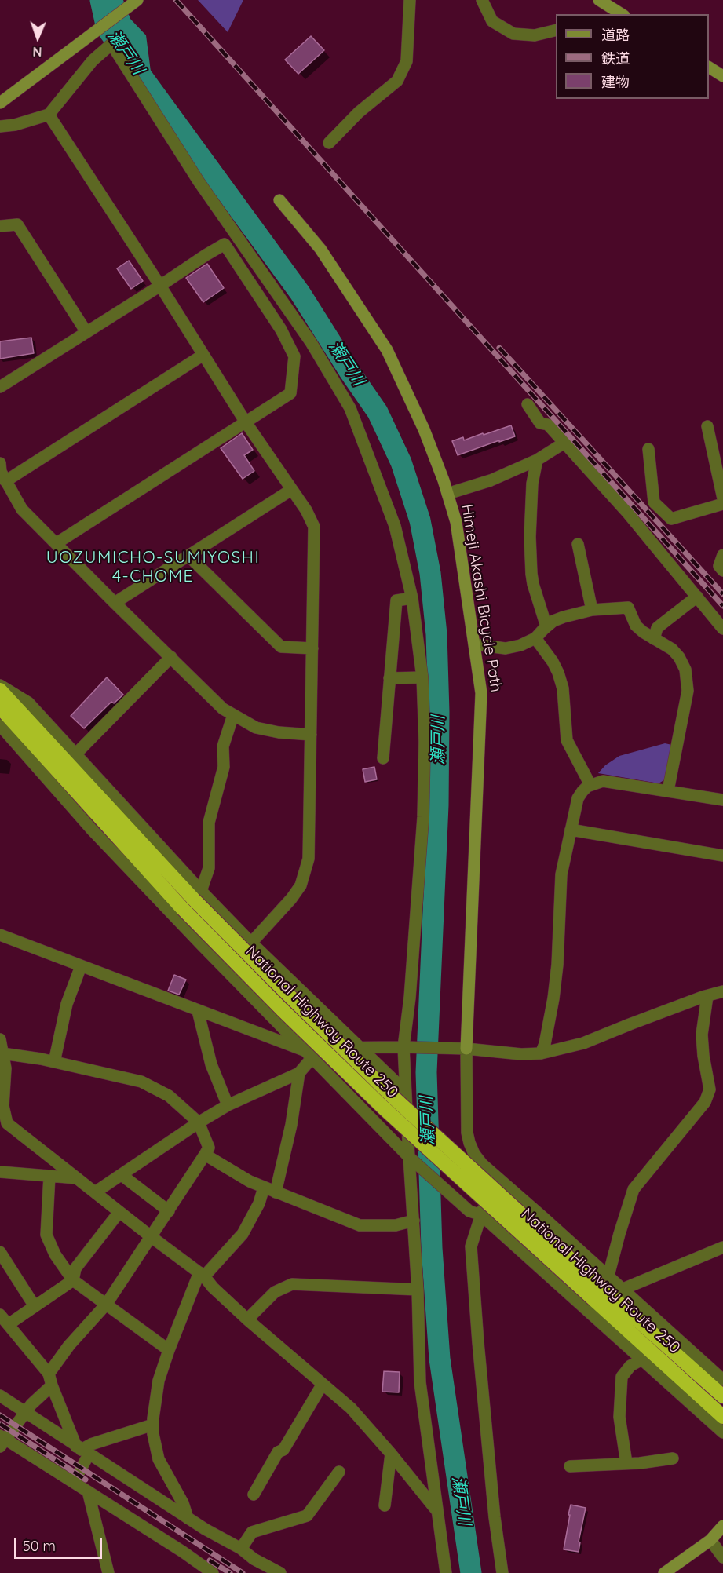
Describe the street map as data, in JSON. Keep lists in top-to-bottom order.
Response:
{
  "streets": {
    "highway": ["National Highway Route 250"],
    "main road": ["Himeji Akashi Bicycle Path"]
  },
  "districts": ["UOZUMICHO-SUMIYOSHI 4-CHOME"],
  "water": ["瀬戸川"],
  "legend": ["道路", "鉄道", "建物"],
  "scale_bar": "50 m",
  "north": "bottom"
}
